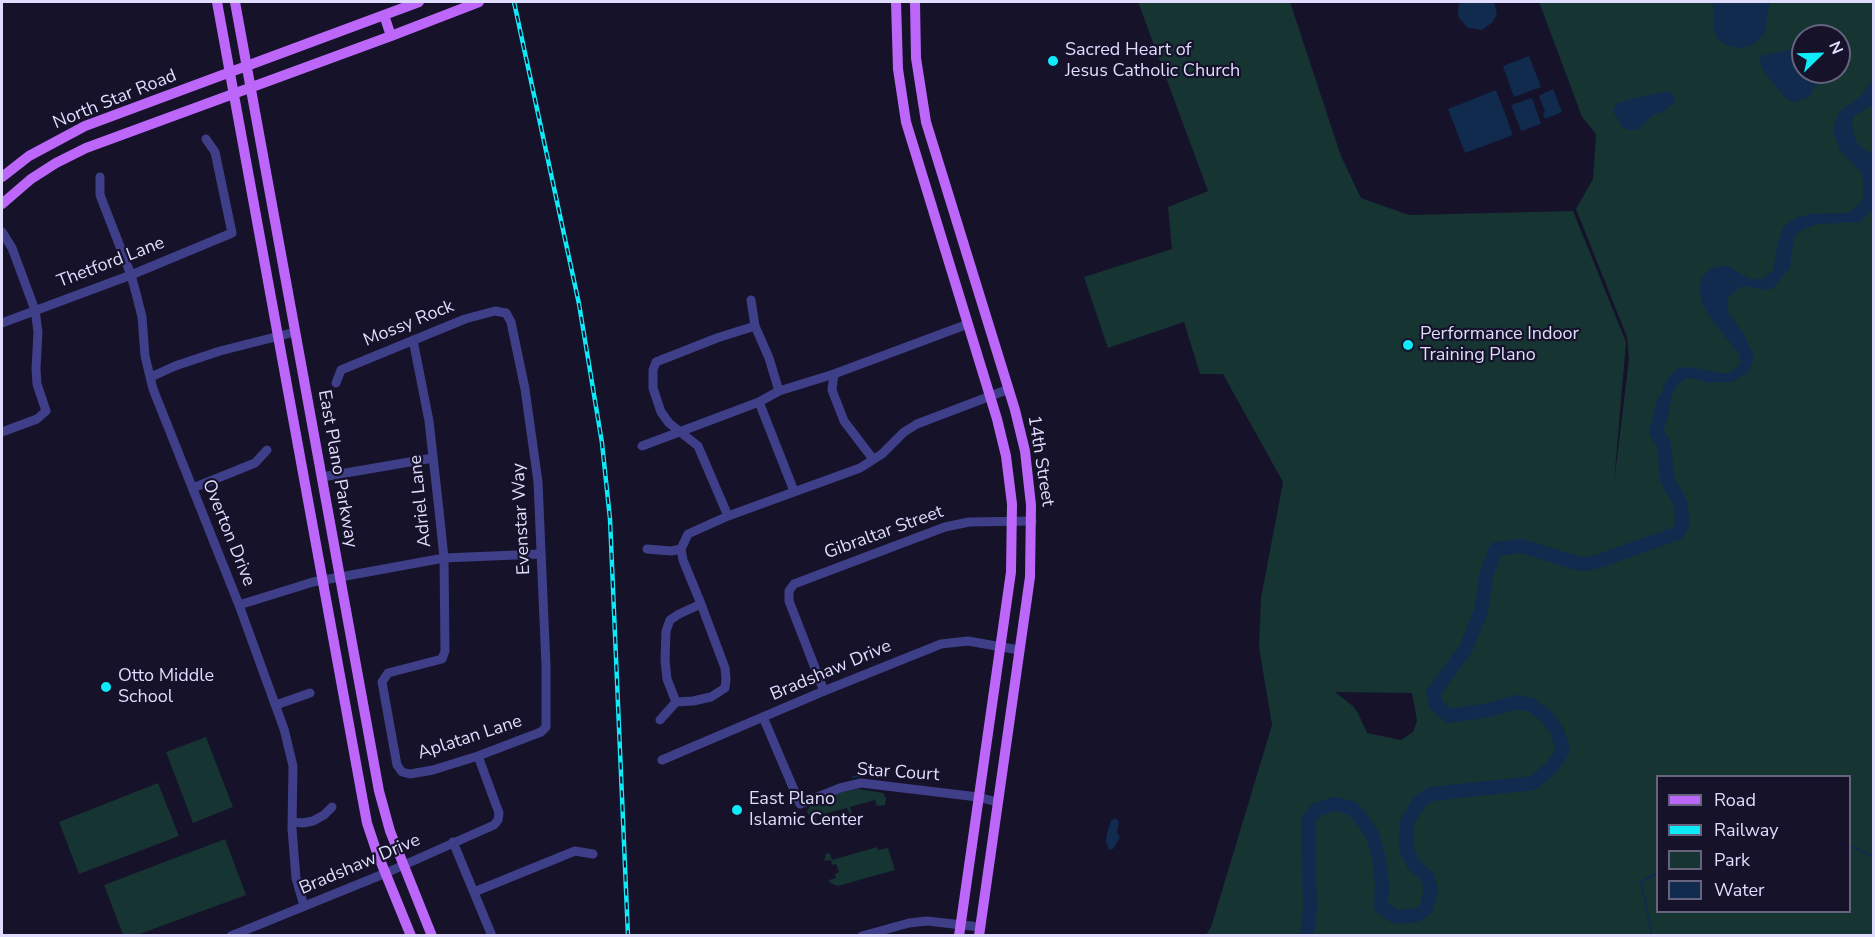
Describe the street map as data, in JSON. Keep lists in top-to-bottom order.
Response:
{
  "streets": {
    "main road": ["North Star Road", "14th Street", "East Plano Parkway"],
    "street": [
      "Thetford Lane",
      "Mossy Rock",
      "Adriel Lane",
      "Evenstar Way",
      "Overton Drive",
      "Gibraltar Street",
      "Bradshaw Drive",
      "Aplatan Lane",
      "Star Court"
    ]
  },
  "crossings": [
    ["North Star Road", "East Plano Parkway"],
    ["Thetford Lane", "Overton Drive"],
    ["Mossy Rock", "Adriel Lane"],
    ["Mossy Rock", "Evenstar Way"],
    ["14th Street", "Gibraltar Street"],
    ["14th Street", "Bradshaw Drive"],
    ["14th Street", "Star Court"],
    ["East Plano Parkway", "Bradshaw Drive"],
    ["Adriel Lane", "Aplatan Lane"],
    ["Evenstar Way", "Aplatan Lane"],
    ["Overton Drive", "Bradshaw Drive"],
    ["Gibraltar Street", "Bradshaw Drive"],
    ["Bradshaw Drive", "Aplatan Lane"],
    ["Bradshaw Drive", "Star Court"]
  ],
  "places": [
    "Sacred Heart of Jesus Catholic Church",
    "Performance Indoor Training Plano",
    "Otto Middle School",
    "East Plano Islamic Center"
  ],
  "legend": [
    "Road",
    "Railway",
    "Park",
    "Water"
  ],
  "north": "top right"
}
